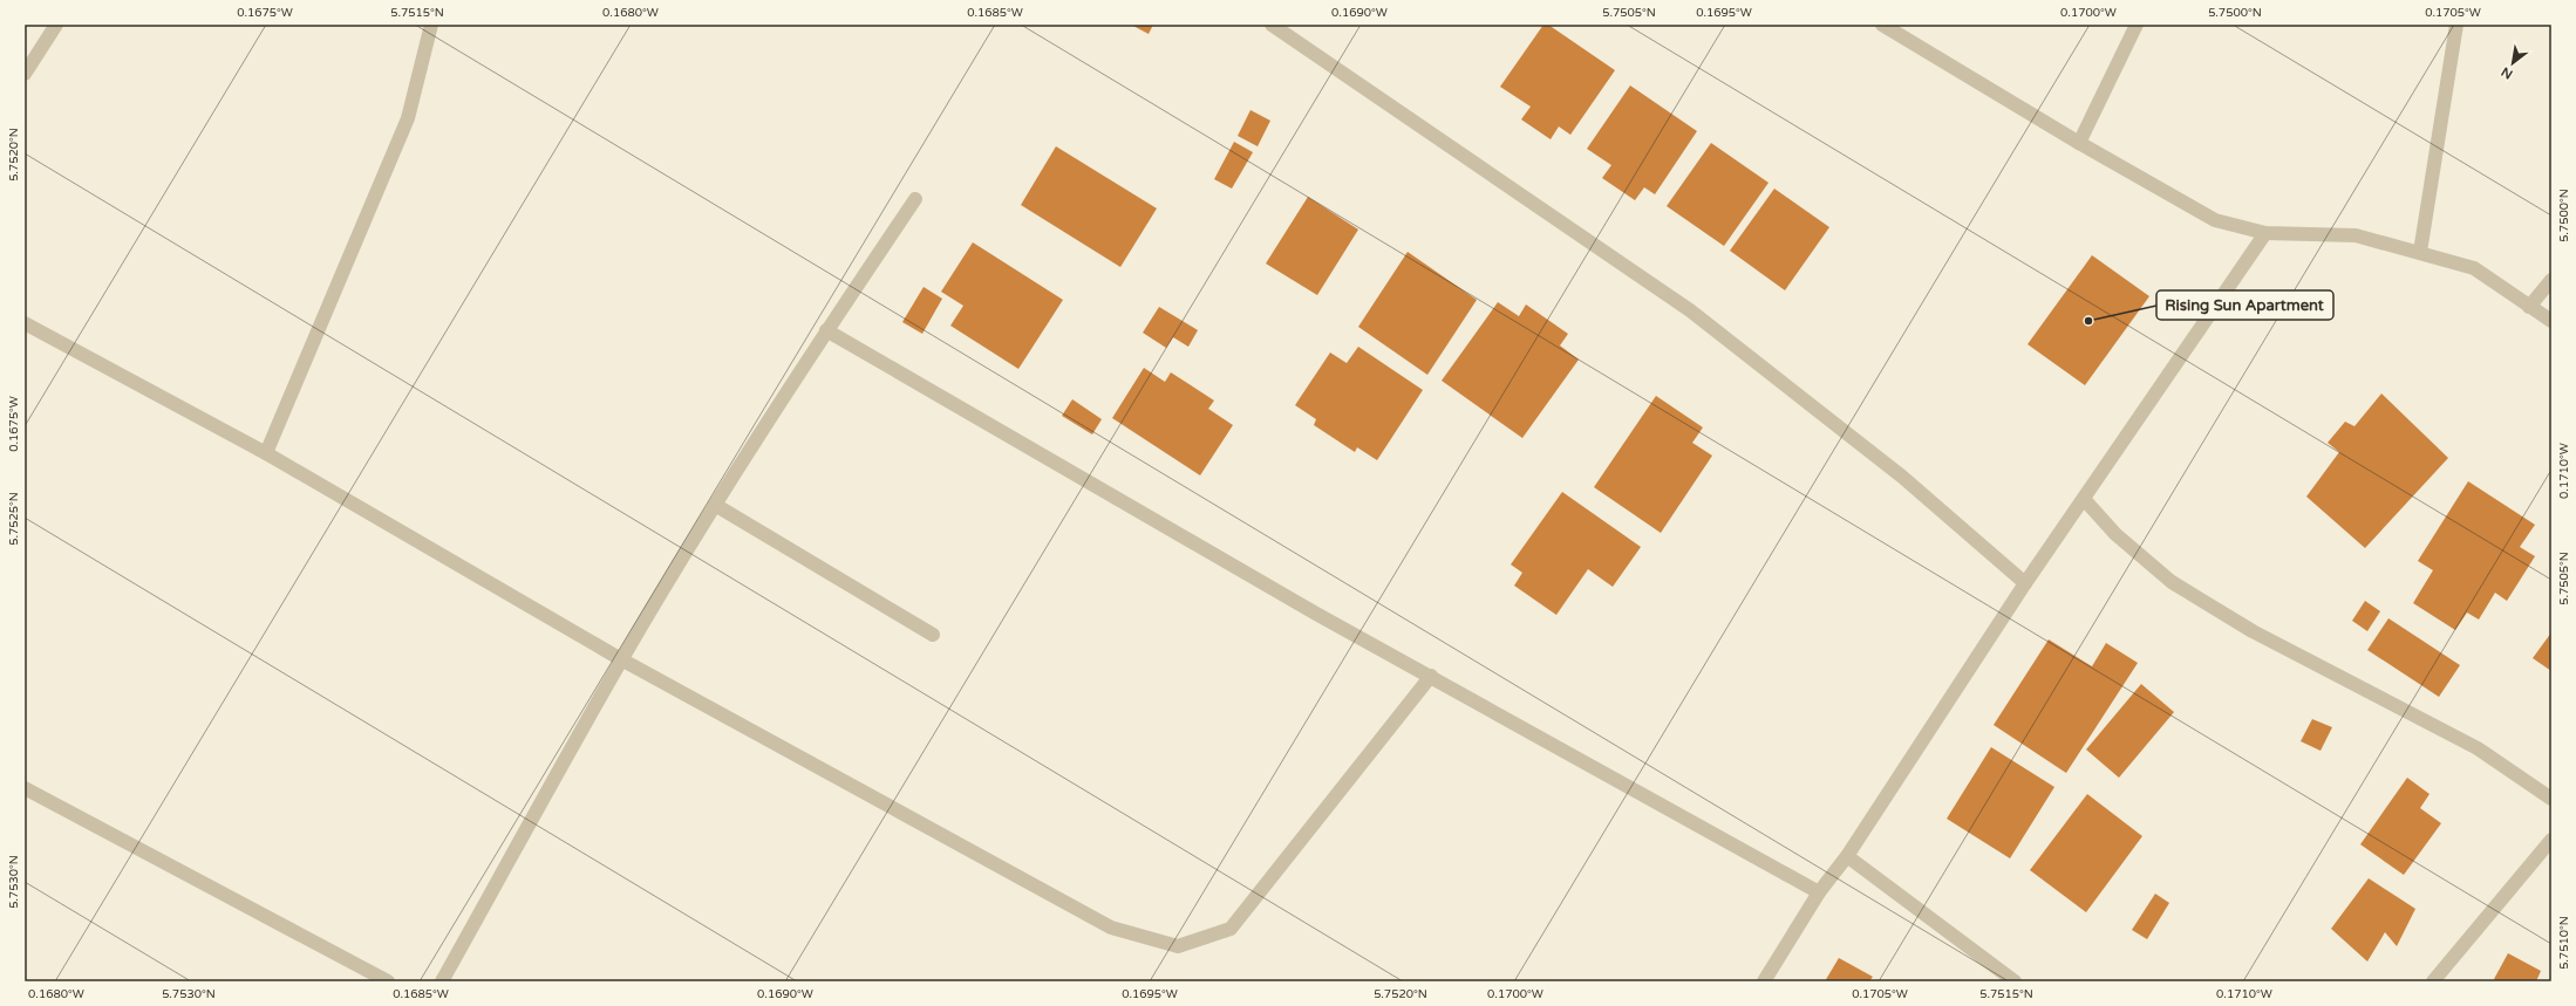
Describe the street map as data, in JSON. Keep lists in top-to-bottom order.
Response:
{
  "places": ["Rising Sun Apartment"],
  "north": "bottom left",
  "coordinates": [
    "0.1675°W",
    "5.7515°N",
    "0.1680°W",
    "0.1685°W",
    "0.1690°W",
    "5.7505°N",
    "0.1695°W",
    "0.1700°W",
    "5.7500°N",
    "0.1705°W",
    "5.7520°N",
    "0.1710°W",
    "5.7525°N",
    "5.7530°N",
    "5.7510°N"
  ]
}
